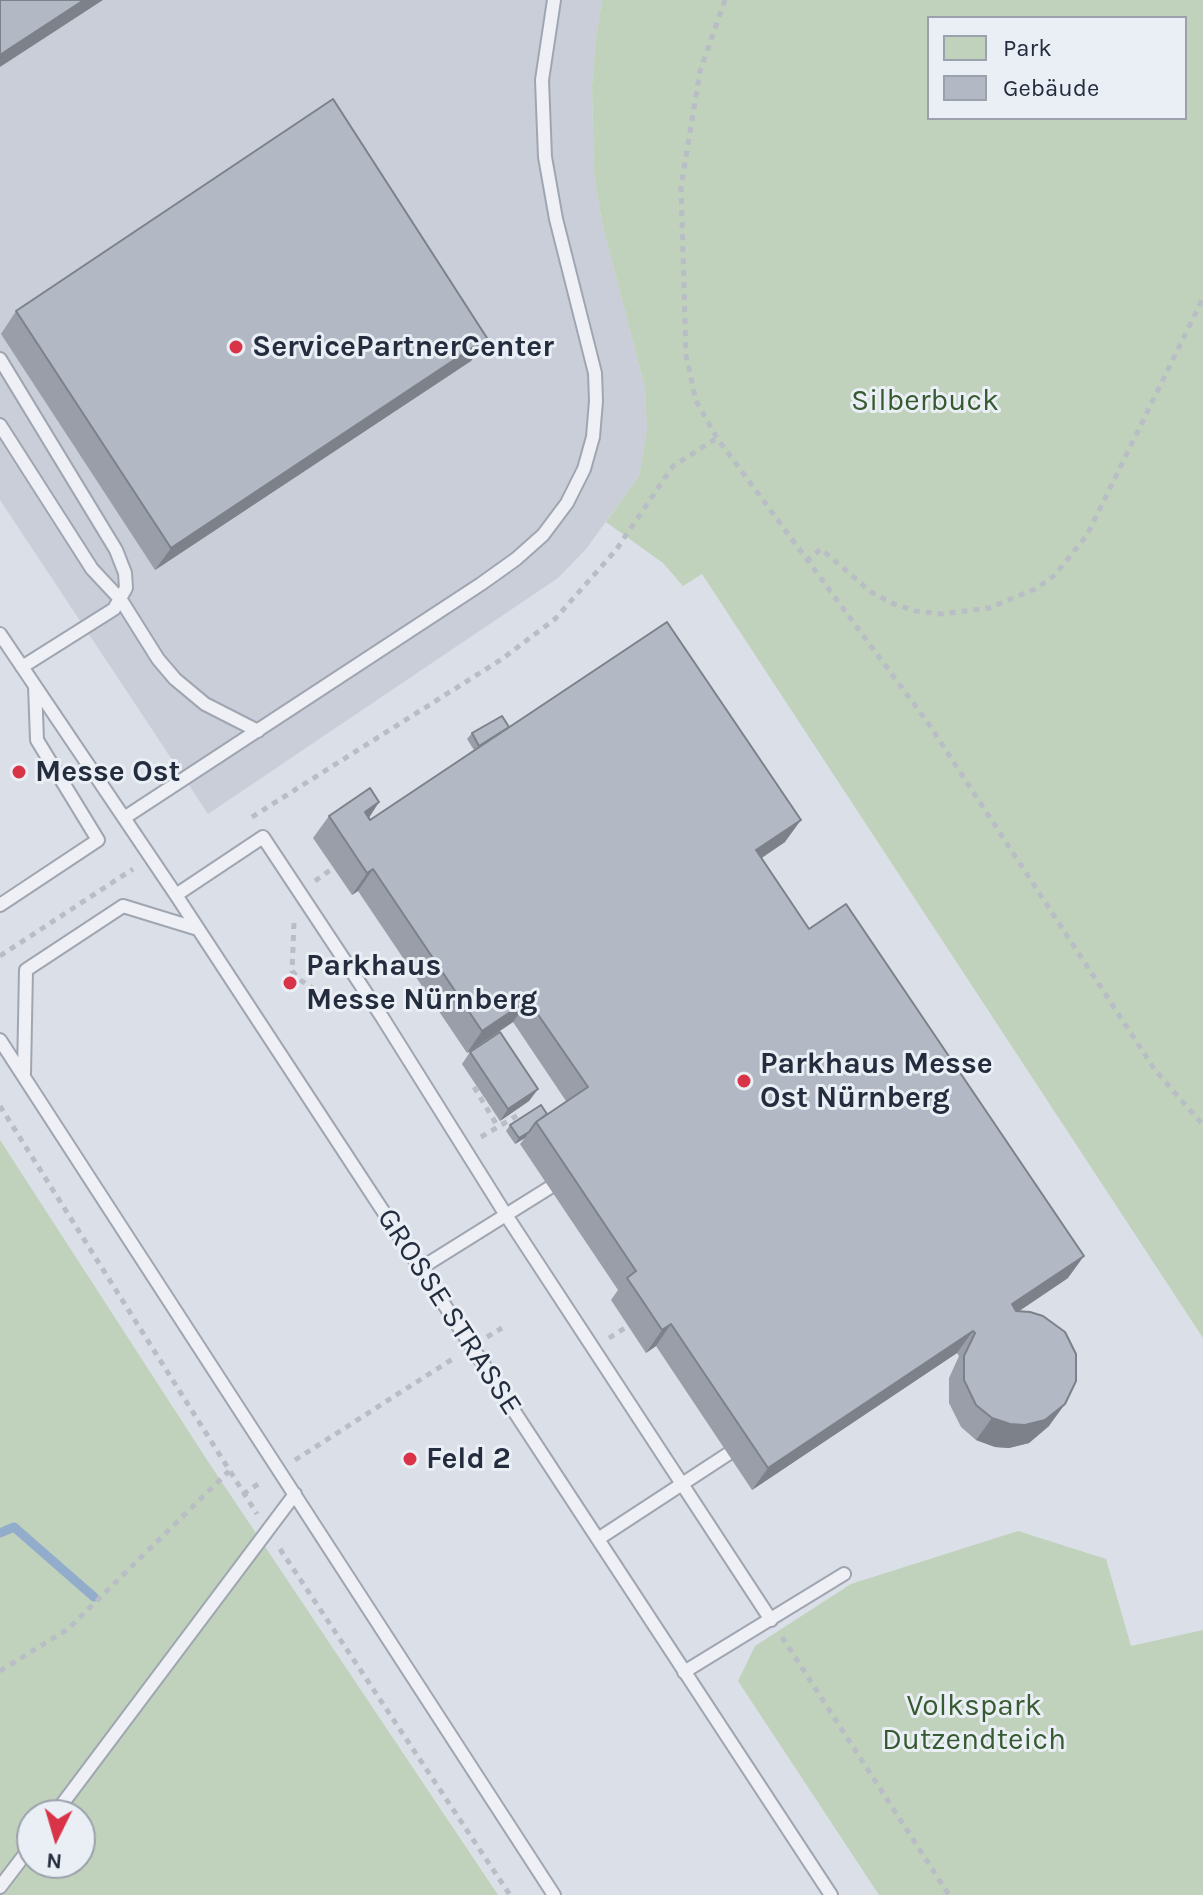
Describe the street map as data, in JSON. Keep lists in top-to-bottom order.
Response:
{
  "streets": {
    "lane": ["GROSSE STRASSE"]
  },
  "parks": ["Silberbuck", "Volkspark Dutzendteich"],
  "places": [
    "ServicePartnerCenter",
    "Messe Ost",
    "Parkhaus Messe Nürnberg",
    "Parkhaus Messe Ost Nürnberg",
    "Feld 2"
  ],
  "legend": ["Park", "Gebäude"],
  "north": "bottom"
}
